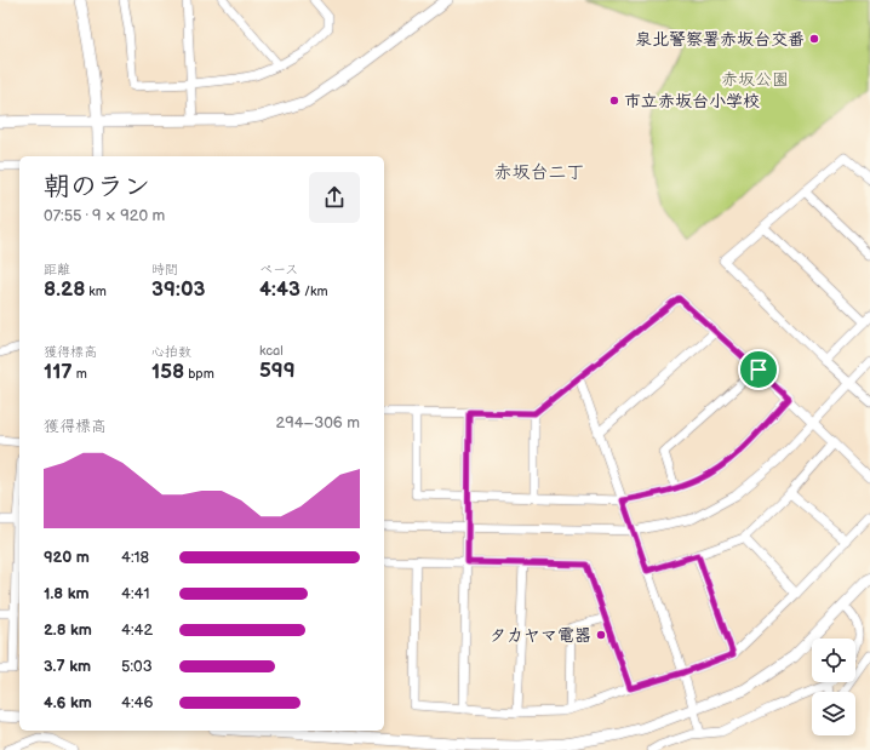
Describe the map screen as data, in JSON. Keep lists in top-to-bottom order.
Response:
{
  "districts": ["赤坂台二丁"],
  "parks": ["赤坂公園"],
  "places": ["泉北警察署赤坂台交番", "市立赤坂台小学校", "タカヤマ電器"],
  "page": {
    "heading": ["朝のラン", "07:55 · 9 × 920 m"],
    "stats": [
      ["距離", "8.28 km"],
      ["時間", "39:03"],
      ["ペース", "4:43 /km"],
      ["獲得標高", "117 m"],
      ["心拍数", "158 bpm"],
      ["kcal", "599"]
    ],
    "chart": ["獲得標高", "294–306 m"],
    "list": [
      {
        "name": "920 m",
        "note": "4:18"
      },
      {
        "name": "1.8 km",
        "note": "4:41"
      },
      {
        "name": "2.8 km",
        "note": "4:42"
      },
      {
        "name": "3.7 km",
        "note": "5:03"
      },
      {
        "name": "4.6 km",
        "note": "4:46"
      }
    ]
  }
}
